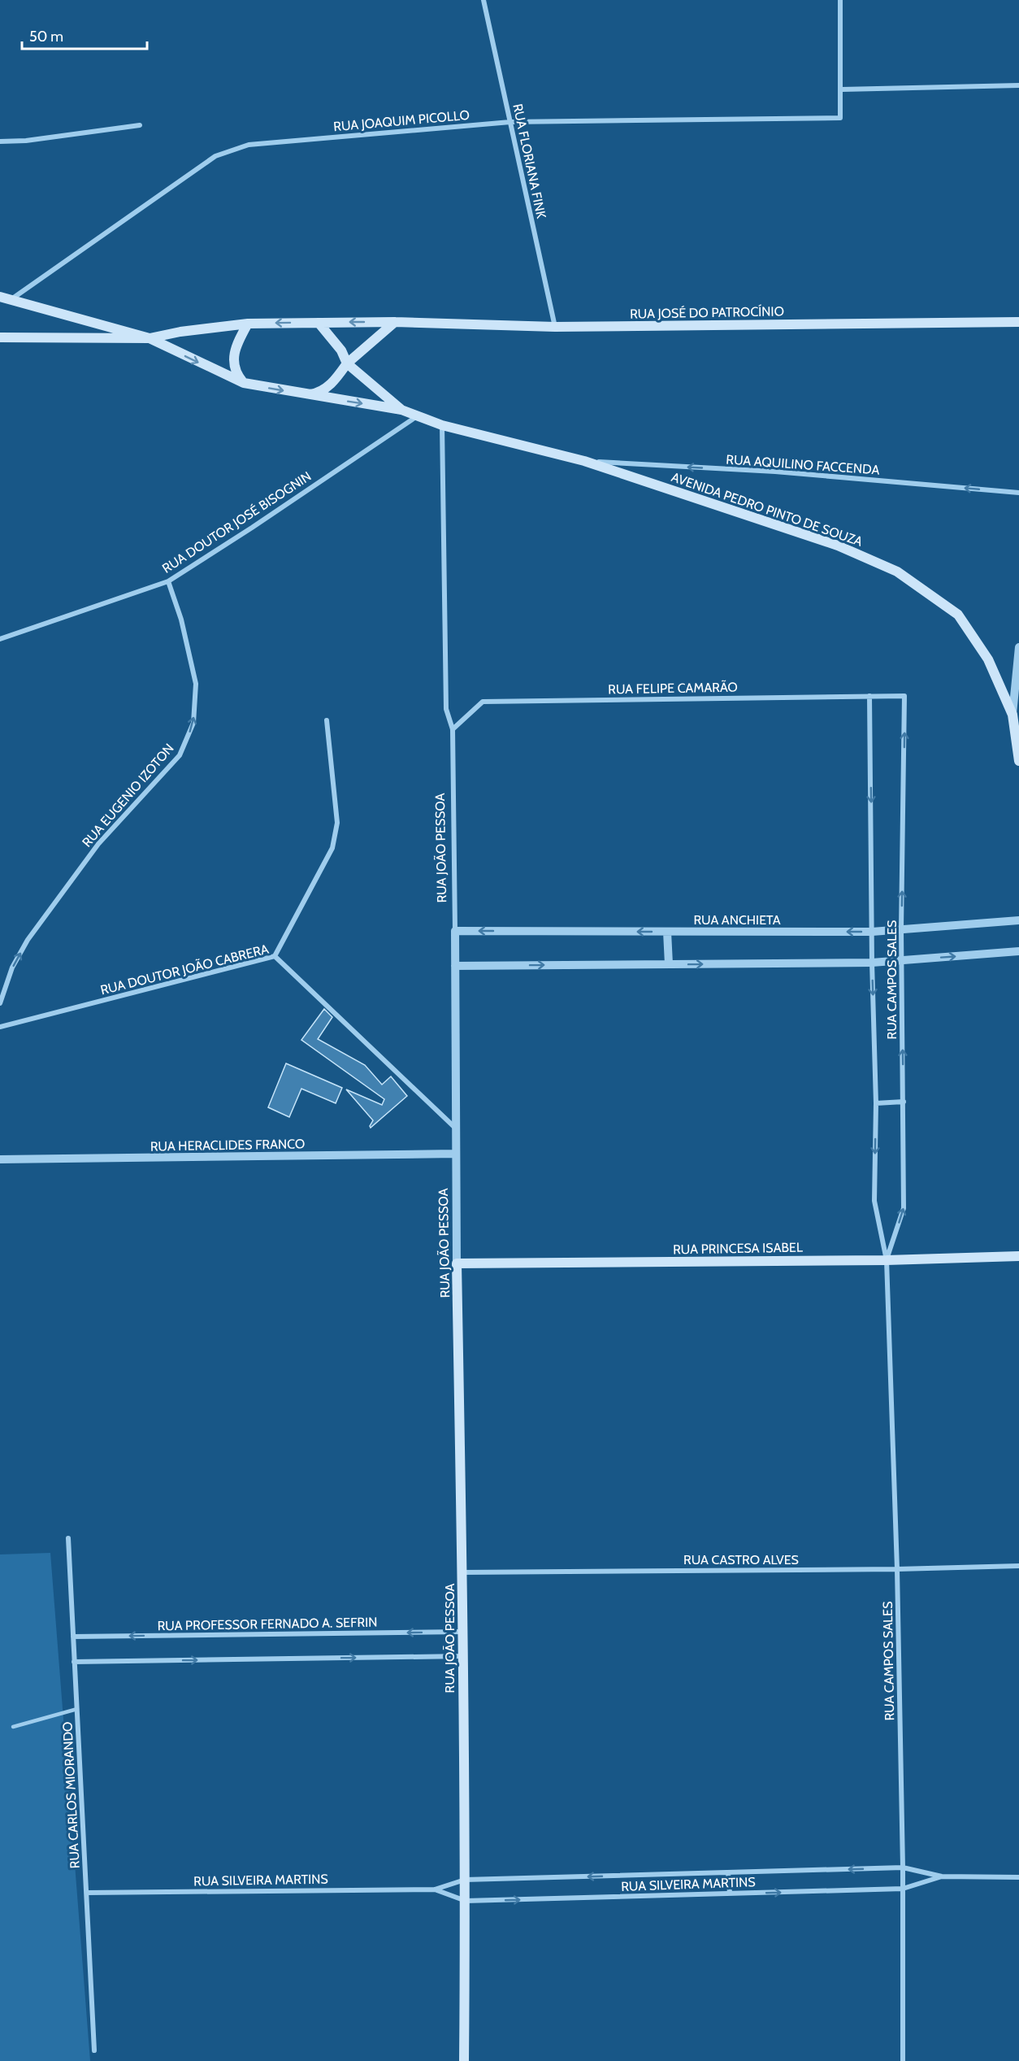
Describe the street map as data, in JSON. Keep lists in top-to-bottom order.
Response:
{
  "streets": {
    "main road": [
      "RUA JOSÉ DO PATROCÍNIO",
      "AVENIDA PEDRO PINTO DE SOUZA",
      "RUA JOÃO PESSOA",
      "RUA PRINCESA ISABEL"
    ],
    "street": [
      "RUA JOAQUIM PICOLLO",
      "RUA FLORIANA FINK",
      "RUA AQUILINO FACCENDA",
      "RUA DOUTOR JOSÉ BISOGNIN",
      "RUA FELIPE CAMARÃO",
      "RUA EUGENIO IZOTON",
      "RUA ANCHIETA",
      "RUA DOUTOR JOÃO CABRERA",
      "RUA CAMPOS SALES",
      "RUA HERACLIDES FRANCO",
      "RUA CASTRO ALVES",
      "RUA PROFESSOR FERNADO A. SEFRIN",
      "RUA CARLOS MIORANDO",
      "RUA SILVEIRA MARTINS"
    ]
  },
  "crossings": [
    ["RUA JOAQUIM PICOLLO", "RUA FLORIANA FINK"],
    ["RUA FLORIANA FINK", "RUA JOSÉ DO PATROCÍNIO"],
    ["RUA JOSÉ DO PATROCÍNIO", "AVENIDA PEDRO PINTO DE SOUZA"],
    ["RUA AQUILINO FACCENDA", "AVENIDA PEDRO PINTO DE SOUZA"],
    ["AVENIDA PEDRO PINTO DE SOUZA", "RUA DOUTOR JOSÉ BISOGNIN"],
    ["AVENIDA PEDRO PINTO DE SOUZA", "RUA JOÃO PESSOA"],
    ["RUA DOUTOR JOSÉ BISOGNIN", "RUA EUGENIO IZOTON"],
    ["RUA FELIPE CAMARÃO", "RUA JOÃO PESSOA"],
    ["RUA FELIPE CAMARÃO", "RUA CAMPOS SALES"],
    ["RUA JOÃO PESSOA", "RUA ANCHIETA"],
    ["RUA JOÃO PESSOA", "RUA DOUTOR JOÃO CABRERA"],
    ["RUA JOÃO PESSOA", "RUA HERACLIDES FRANCO"],
    ["RUA JOÃO PESSOA", "RUA PRINCESA ISABEL"],
    ["RUA JOÃO PESSOA", "RUA CASTRO ALVES"],
    ["RUA JOÃO PESSOA", "RUA PROFESSOR FERNADO A. SEFRIN"],
    ["RUA JOÃO PESSOA", "RUA SILVEIRA MARTINS"],
    ["RUA ANCHIETA", "RUA CAMPOS SALES"],
    ["RUA CAMPOS SALES", "RUA PRINCESA ISABEL"],
    ["RUA CAMPOS SALES", "RUA CASTRO ALVES"],
    ["RUA CAMPOS SALES", "RUA SILVEIRA MARTINS"],
    ["RUA PROFESSOR FERNADO A. SEFRIN", "RUA CARLOS MIORANDO"],
    ["RUA CARLOS MIORANDO", "RUA SILVEIRA MARTINS"]
  ],
  "one_way": ["RUA AQUILINO FACCENDA", "RUA EUGENIO IZOTON"],
  "scale_bar": "50 m"
}
